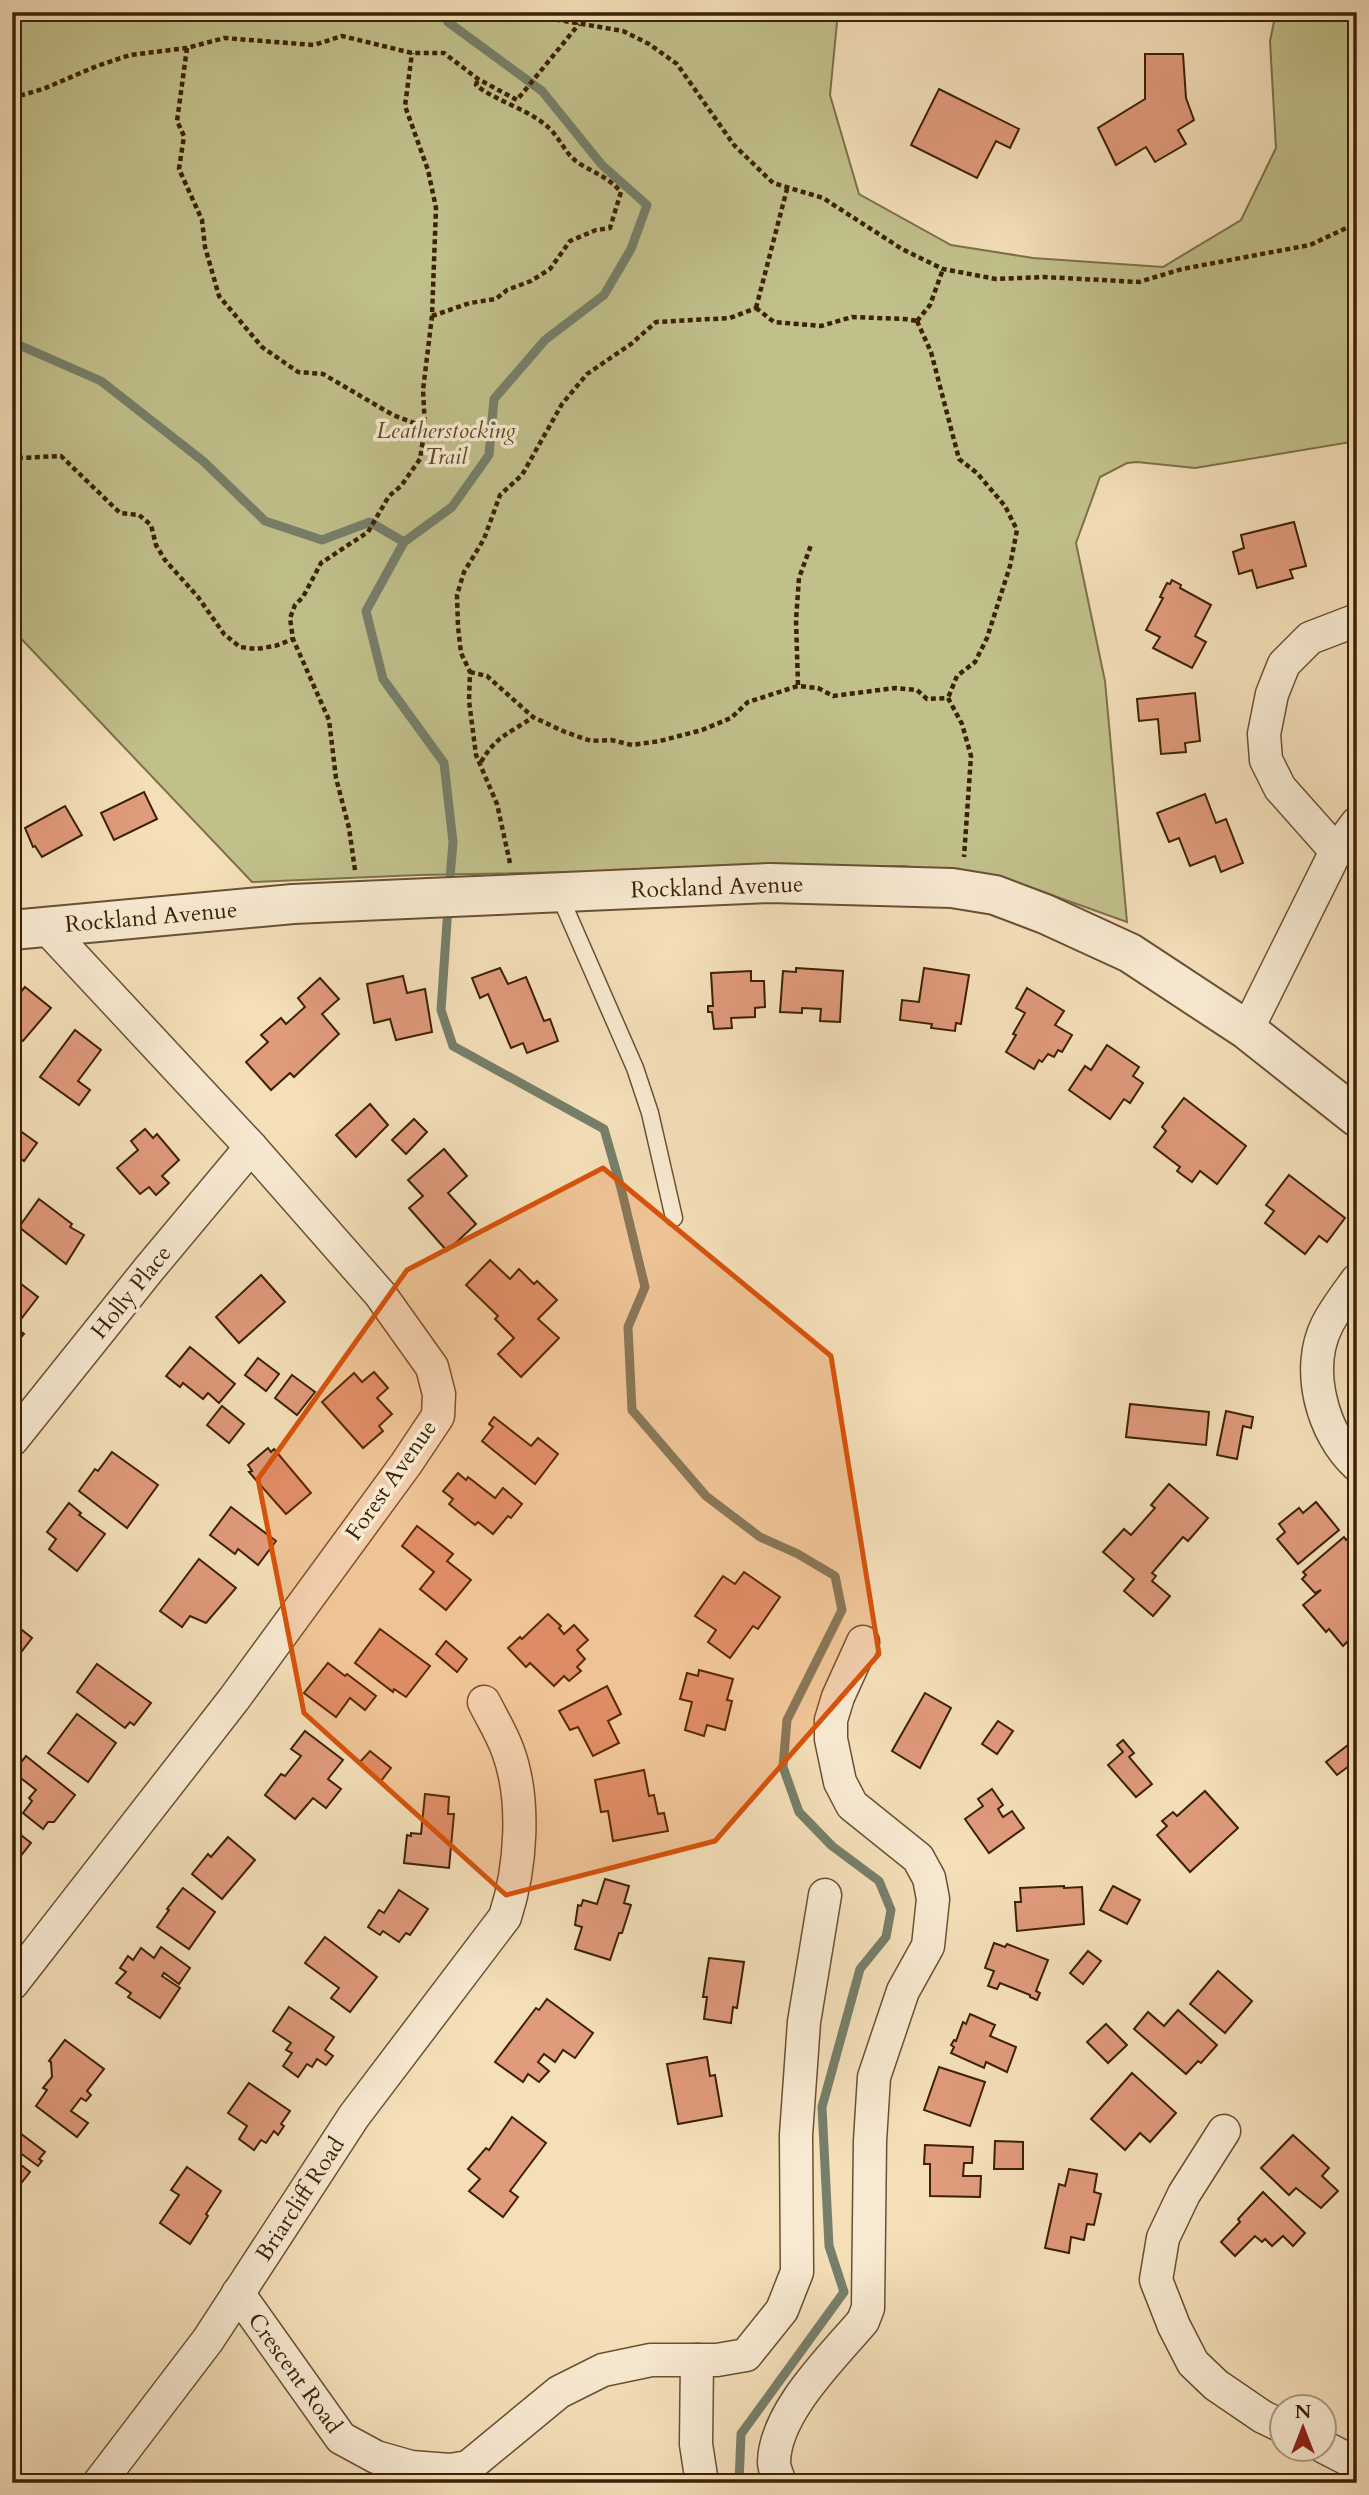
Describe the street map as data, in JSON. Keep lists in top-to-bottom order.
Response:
{
  "streets": {
    "street": [
      "Rockland Avenue",
      "Holly Place",
      "Forest Avenue",
      "Briarcliff Road",
      "Crescent Road"
    ]
  },
  "crossings": [
    ["Rockland Avenue", "Forest Avenue"],
    ["Holly Place", "Forest Avenue"],
    ["Briarcliff Road", "Crescent Road"]
  ],
  "parks": ["Leatherstocking Trail"],
  "north": "top"
}
